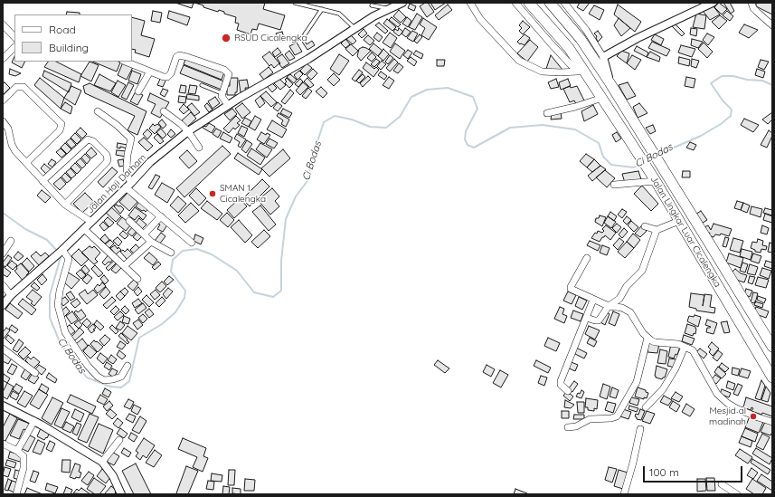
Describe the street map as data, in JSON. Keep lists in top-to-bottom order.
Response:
{
  "streets": {
    "highway": ["Jalan Lingkar Luar Cicalengka"],
    "street": ["Jalan Haji Darham"]
  },
  "water": ["Ci Bodas"],
  "places": ["RSUD Cicalengka", "SMAN 1 Cicalengka", "Mesjid al madinah"],
  "legend": ["Road", "Building"],
  "scale_bar": "100 m"
}
